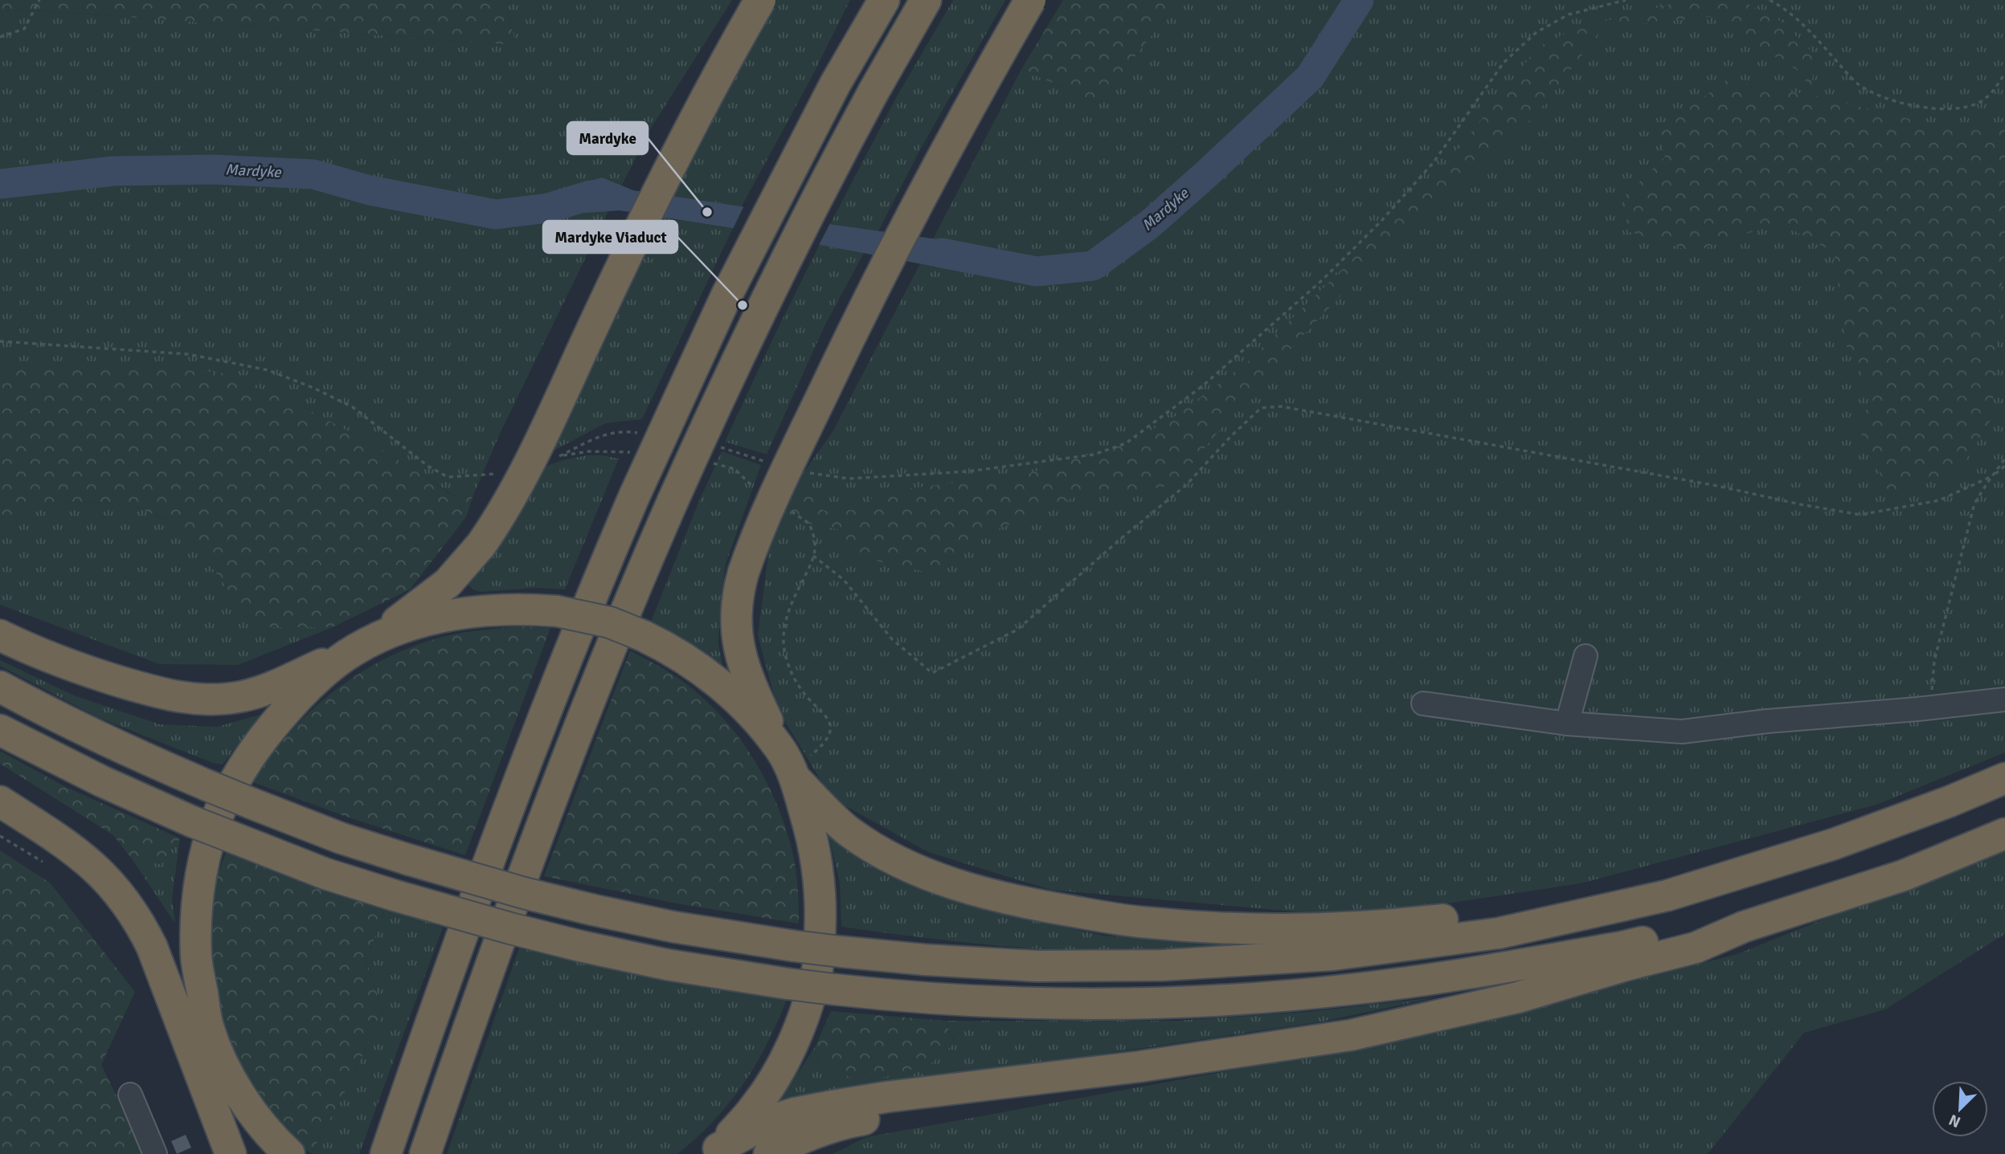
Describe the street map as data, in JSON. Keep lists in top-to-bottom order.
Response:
{
  "water": ["Mardyke"],
  "places": ["Mardyke", "Mardyke Viaduct"],
  "north": "bottom left"
}
